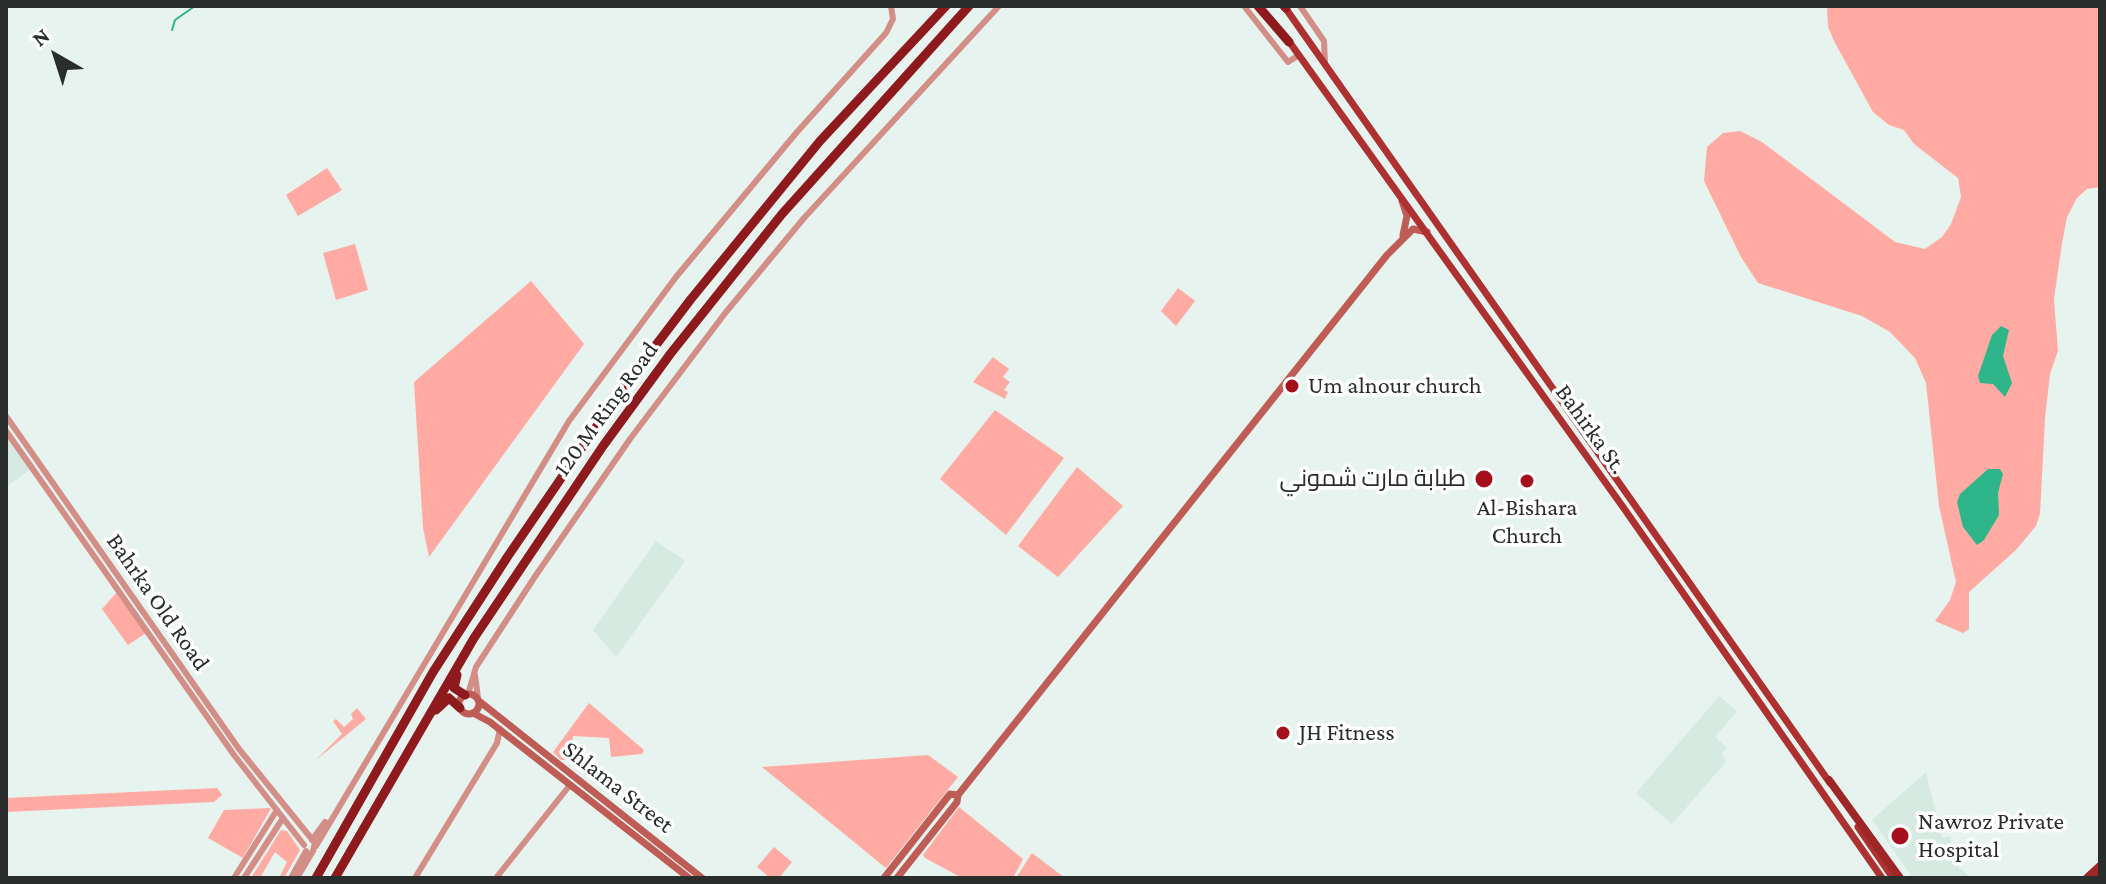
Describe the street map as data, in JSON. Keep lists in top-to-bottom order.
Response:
{
  "streets": {
    "highway": ["120 M Ring Road"],
    "main road": ["Bahirka St.", "Shlama Street"]
  },
  "places": [
    "Um alnour church",
    "طبابة مارت شموني",
    "Al-Bishara Church",
    "JH Fitness",
    "Nawroz Private Hospital"
  ],
  "north": "top left"
}
